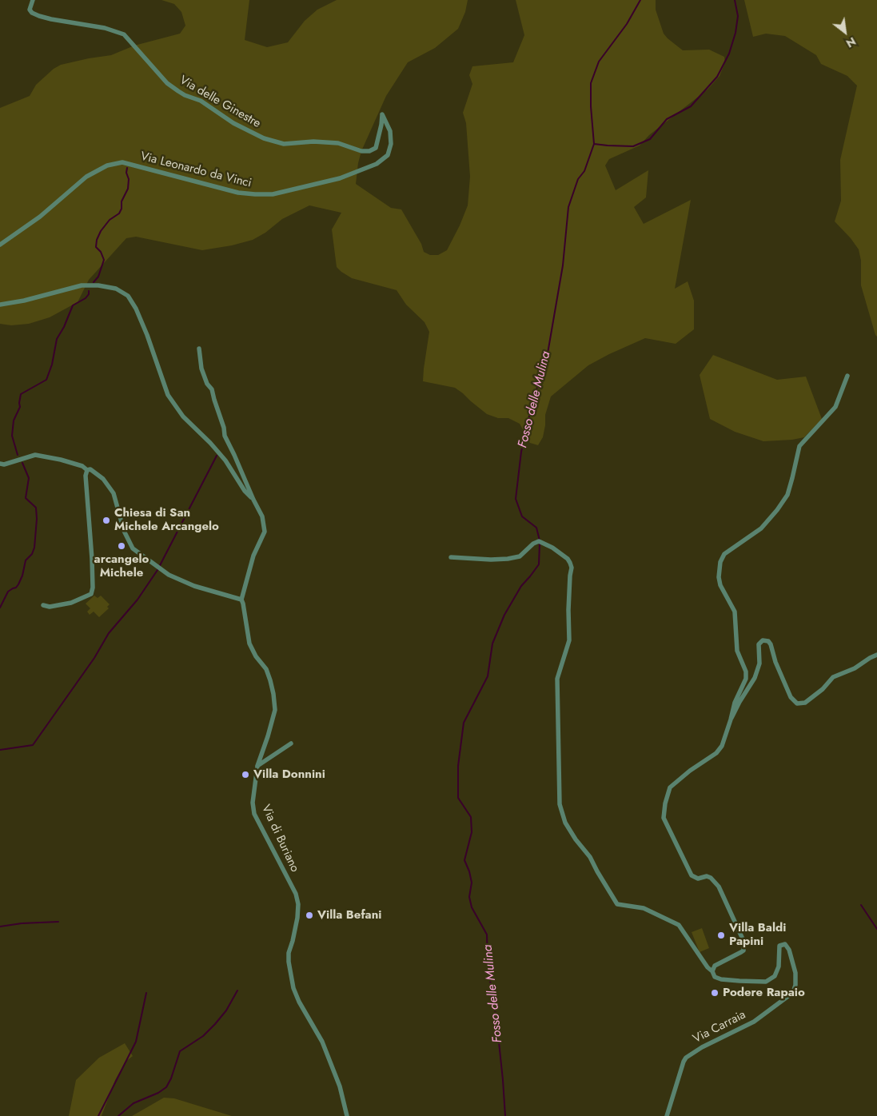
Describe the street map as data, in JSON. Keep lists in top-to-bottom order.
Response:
{
  "streets": {
    "street": [
      "Via delle Ginestre",
      "Via Leonardo da Vinci",
      "Via di Buriano",
      "Via Carraia"
    ]
  },
  "crossings": [
    ["Via delle Ginestre", "Via Leonardo da Vinci"]
  ],
  "water": ["Fosso delle Mulina"],
  "places": [
    "Chiesa di San Michele Arcangelo",
    "arcangelo Michele",
    "Villa Donnini",
    "Villa Befani",
    "Villa Baldi Papini",
    "Podere Rapaio"
  ],
  "north": "bottom right"
}
